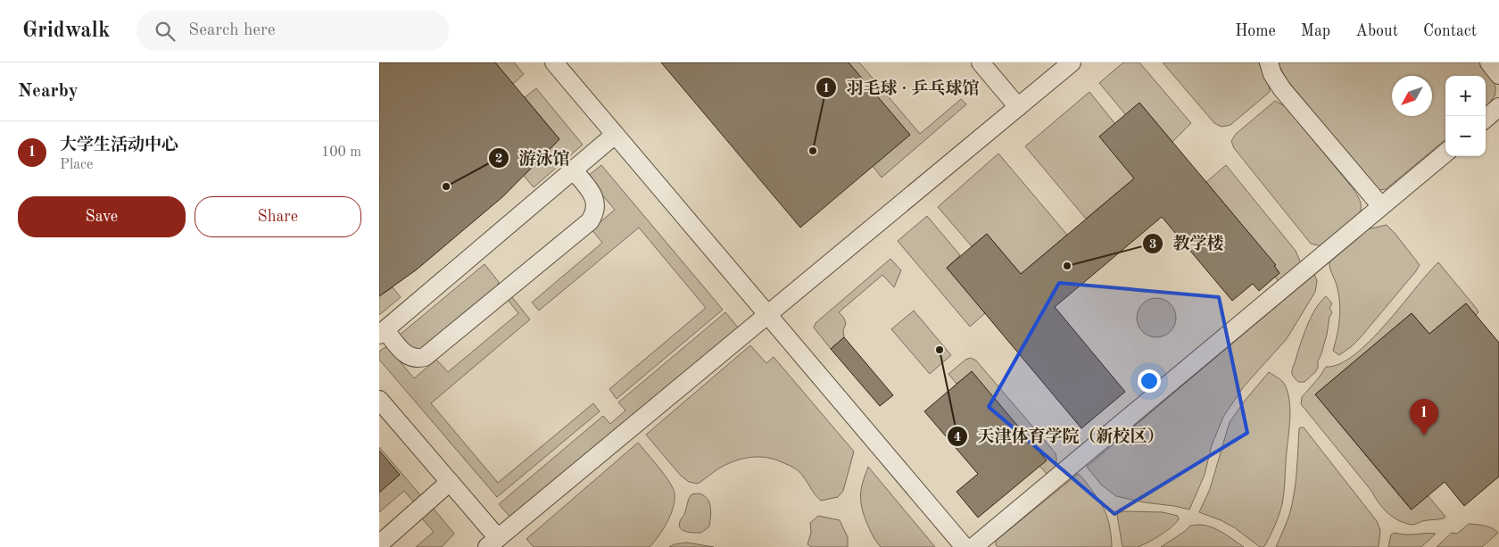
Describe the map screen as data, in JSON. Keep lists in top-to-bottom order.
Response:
{
  "places": [
    "羽毛球 · 乒乓球馆",
    "游泳馆",
    "教学楼",
    "天津体育学院（新校区）"
  ],
  "north": "bottom left",
  "page": {
    "header": "Gridwalk",
    "search": "Search here",
    "nav": [
      "Home",
      "Map",
      "About",
      "Contact"
    ],
    "heading": "Nearby",
    "map_buttons": ["+", "−"],
    "list": [
      {
        "mark": "1",
        "name": "大学生活动中心",
        "note": "Place",
        "value": "100 m"
      }
    ],
    "buttons": ["Save", "Share"],
    "pins": "1"
  }
}
